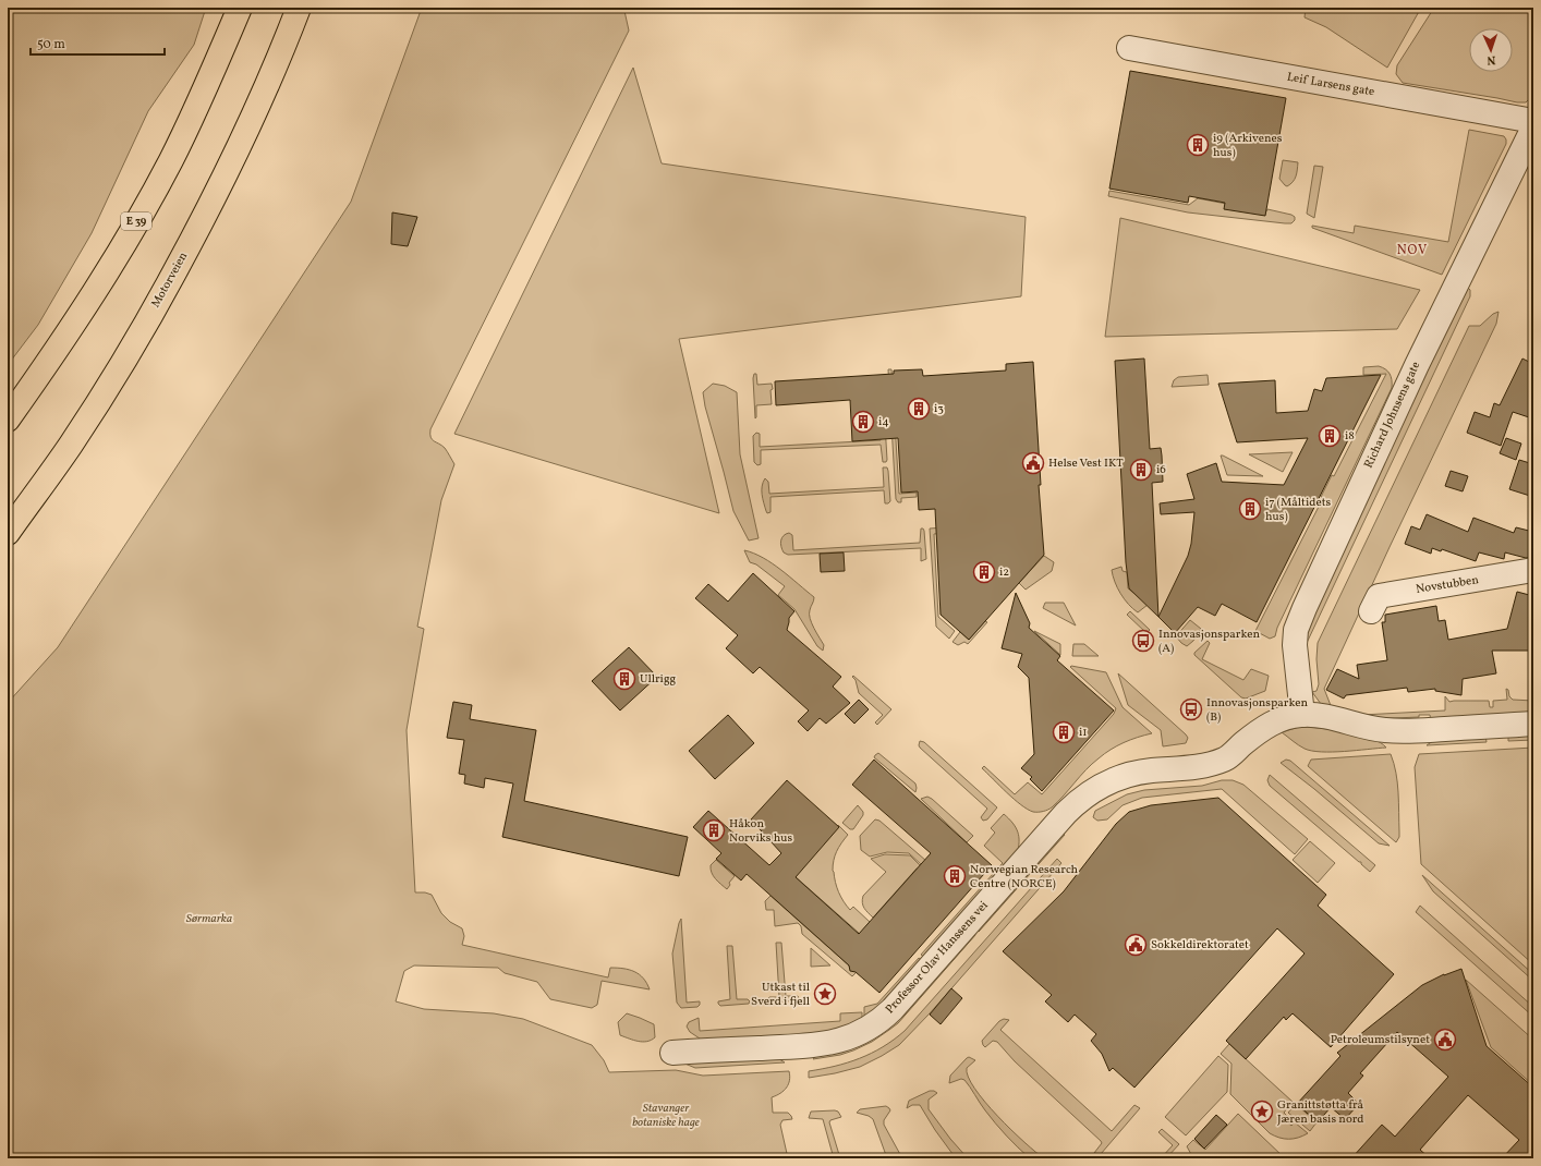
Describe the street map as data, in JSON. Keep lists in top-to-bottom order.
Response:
{
  "streets": {
    "highway": ["E 39", "Motorveien"],
    "street": [
      "Leif Larsens gate",
      "Richard Johnsens gate",
      "Novstubben",
      "Professor Olav Hanssens vei"
    ]
  },
  "crossings": [
    ["Richard Johnsens gate", "Professor Olav Hanssens vei"]
  ],
  "districts": ["NOV"],
  "parks": ["Sørmarka", "Stavanger botaniske hage"],
  "places": {
    "building": [
      "i9 (Arkivenes hus)",
      "i3",
      "i4",
      "i8",
      "i6",
      "i7 (Måltidets hus)",
      "i2",
      "Ullrigg",
      "i1",
      "Håkon Norviks hus",
      "Norwegian Research Centre (NORCE)"
    ],
    "public building": ["Helse Vest IKT", "Sokkeldirektoratet", "Petroleumstilsynet"],
    "bus stop": ["Innovasjonsparken (A)", "Innovasjonsparken (B)"],
    "place": ["Utkast til Sverd i fjell", "Granittstøtta frå Jæren basis nord"]
  },
  "scale_bar": "50 m",
  "north": "bottom"
}
